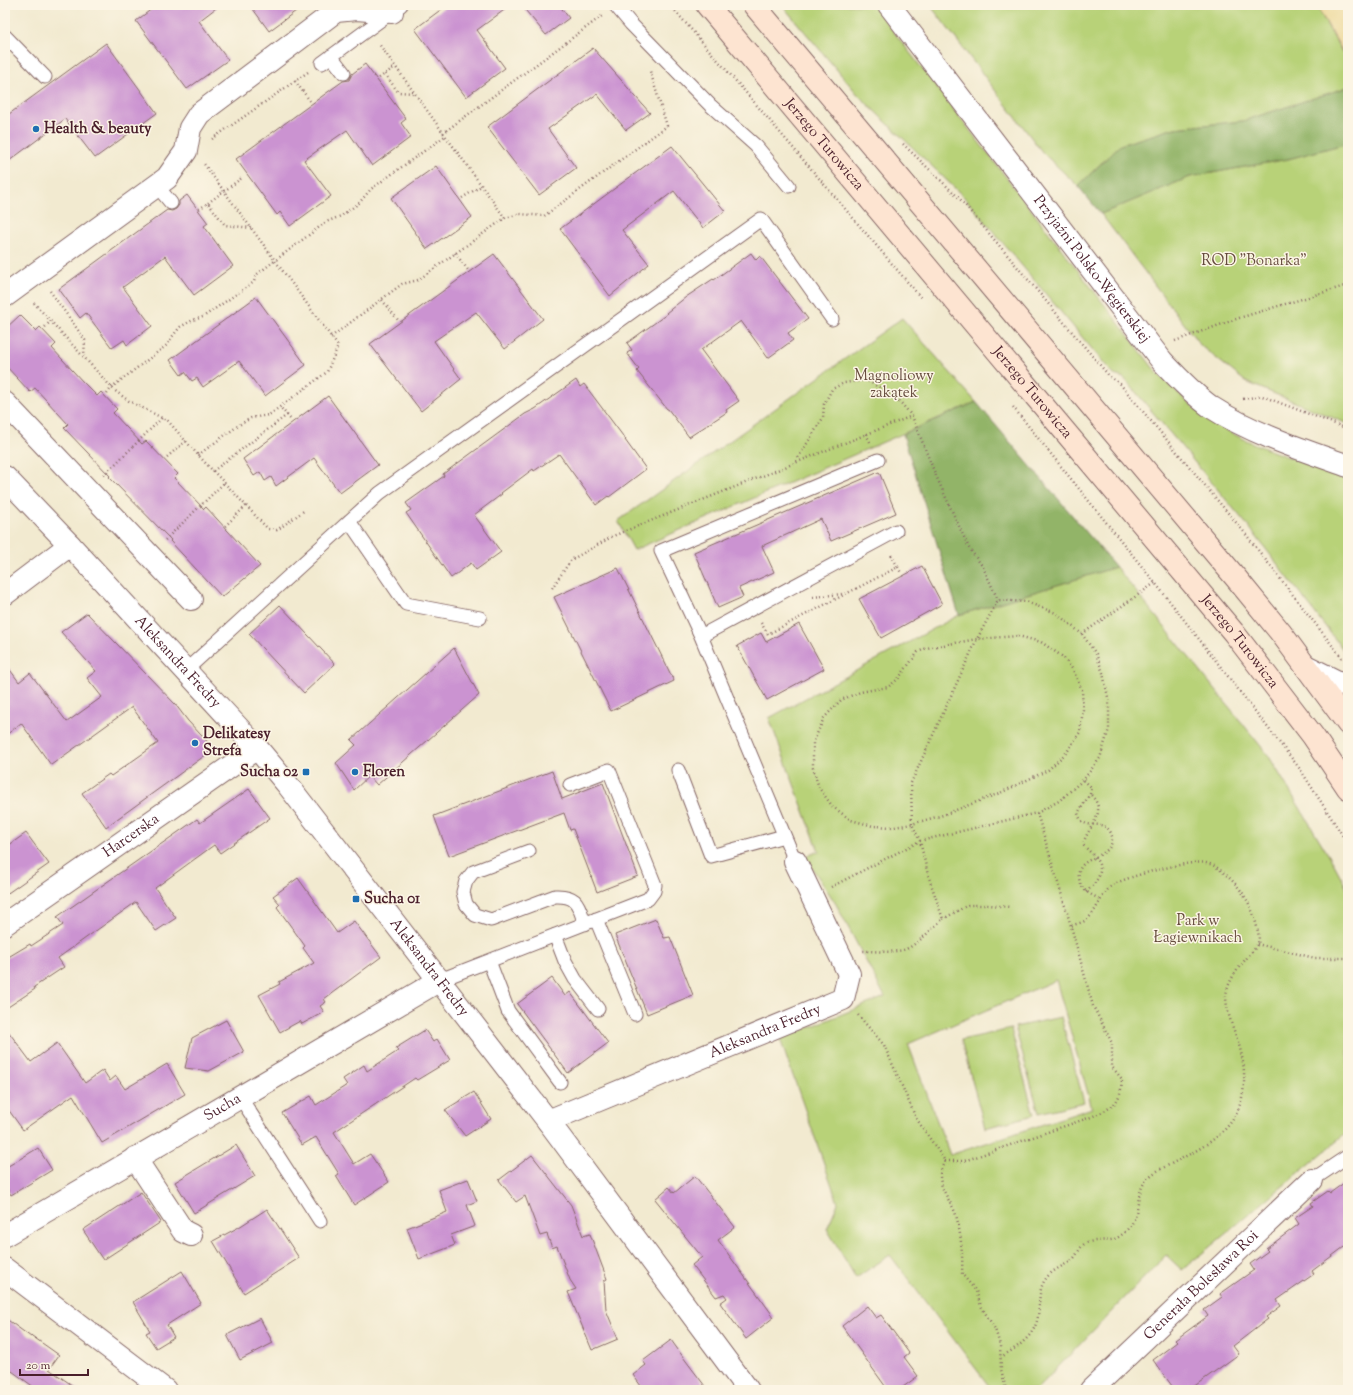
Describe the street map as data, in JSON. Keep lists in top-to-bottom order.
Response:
{
  "streets": {
    "main road": ["Jerzego Turowicza"],
    "street": [
      "Przyjaźni Polsko-Węgierskiej",
      "Aleksandra Fredry",
      "Harcerska",
      "Sucha",
      "Generała Bolesława Roi"
    ]
  },
  "crossings": [
    ["Aleksandra Fredry", "Harcerska"],
    ["Aleksandra Fredry", "Sucha"]
  ],
  "parks": ["ROD \"Bonarka\"", "Magnoliowy zakątek", "Park w Łagiewnikach"],
  "places": {
    "other": ["Health & beauty", "Delikatesy Strefa", "Floren"],
    "transit": ["Sucha 02", "Sucha 01"]
  },
  "scale_bar": "20 m"
}
